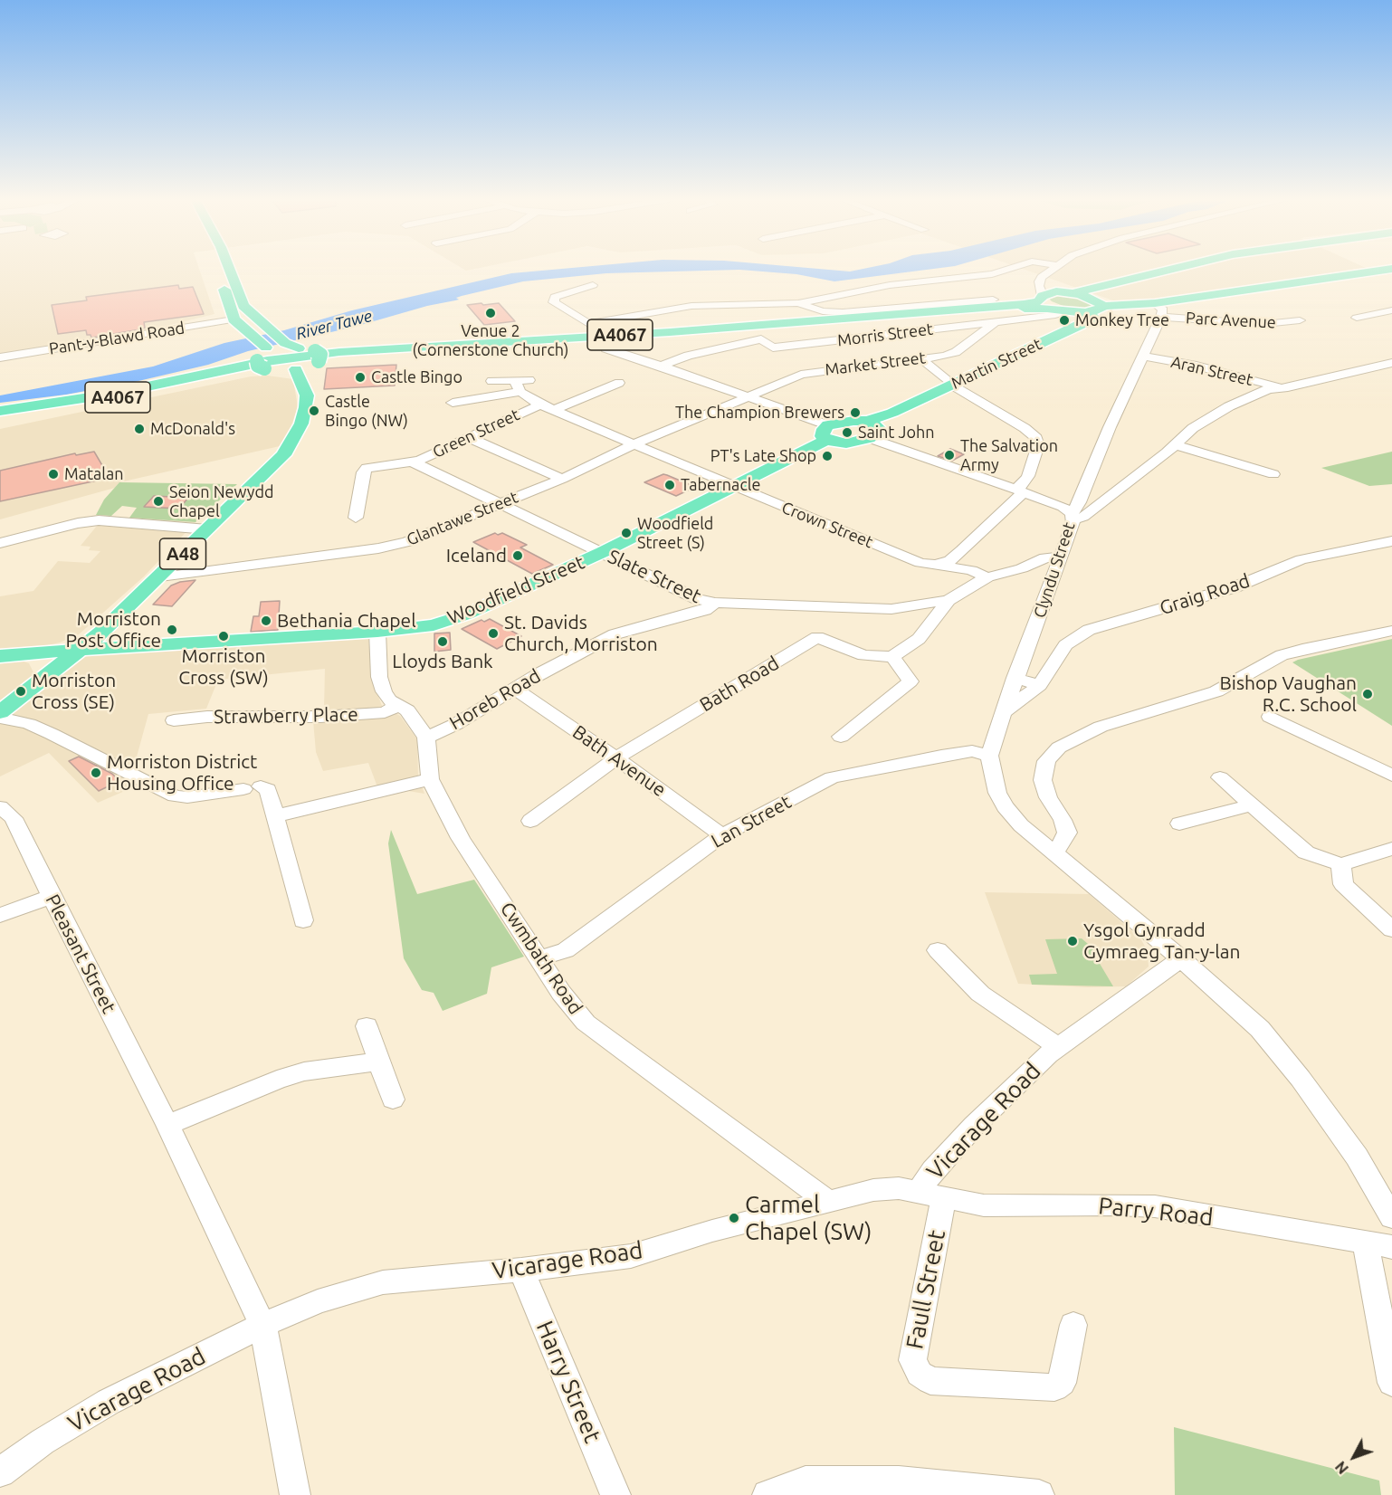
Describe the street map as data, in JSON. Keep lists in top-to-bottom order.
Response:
{
  "streets": {
    "main road": [
      "A4067",
      "Martin Street",
      "A48",
      "Woodfield Street"
    ],
    "street": [
      "Parc Avenue",
      "Morris Street",
      "Pant-y-Blawd Road",
      "Market Street",
      "Aran Street",
      "Green Street",
      "Glantawe Street",
      "Crown Street",
      "Clyndu Street",
      "Slate Street",
      "Graig Road",
      "Bath Road",
      "Horeb Road",
      "Strawberry Place",
      "Bath Avenue",
      "Lan Street",
      "Pleasant Street",
      "Cwmbath Road",
      "Vicarage Road",
      "Parry Road",
      "Faull Street",
      "Harry Street"
    ]
  },
  "crossings": [
    ["Parc Avenue", "Clyndu Street"],
    ["A4067", "Morris Street"],
    ["Morris Street", "Market Street"],
    ["Market Street", "Glantawe Street"],
    ["Aran Street", "Clyndu Street"],
    ["Green Street", "Crown Street"],
    ["Green Street", "Slate Street"],
    ["Glantawe Street", "Crown Street"],
    ["Glantawe Street", "A48"],
    ["Glantawe Street", "Slate Street"],
    ["Crown Street", "Woodfield Street"],
    ["A48", "Woodfield Street"],
    ["Clyndu Street", "Graig Road"],
    ["Clyndu Street", "Lan Street"],
    ["Slate Street", "Woodfield Street"],
    ["Slate Street", "Horeb Road"],
    ["Bath Road", "Bath Avenue"],
    ["Horeb Road", "Bath Avenue"],
    ["Horeb Road", "Cwmbath Road"],
    ["Bath Avenue", "Lan Street"],
    ["Lan Street", "Cwmbath Road"],
    ["Pleasant Street", "Vicarage Road"],
    ["Cwmbath Road", "Vicarage Road"],
    ["Vicarage Road", "Parry Road"],
    ["Vicarage Road", "Faull Street"],
    ["Vicarage Road", "Harry Street"],
    ["Parry Road", "Faull Street"]
  ],
  "water": ["River Tawe"],
  "places": [
    "Venue 2 (Cornerstone Church)",
    "Monkey Tree",
    "Castle Bingo",
    "Castle Bingo (NW)",
    "The Champion Brewers",
    "McDonald's",
    "Saint John",
    "The Salvation Army",
    "PT's Late Shop",
    "Matalan",
    "Tabernacle",
    "Seion Newydd Chapel",
    "Woodfield Street (S)",
    "Iceland",
    "Bethania Chapel",
    "Morriston Post Office",
    "St. Davids Church, Morriston",
    "Morriston Cross (SW)",
    "Lloyds Bank",
    "Morriston Cross (SE)",
    "Bishop Vaughan R.C. School",
    "Morriston District Housing Office",
    "Ysgol Gynradd Gymraeg Tan-y-lan",
    "Carmel Chapel (SW)"
  ],
  "north": "bottom left"
}
